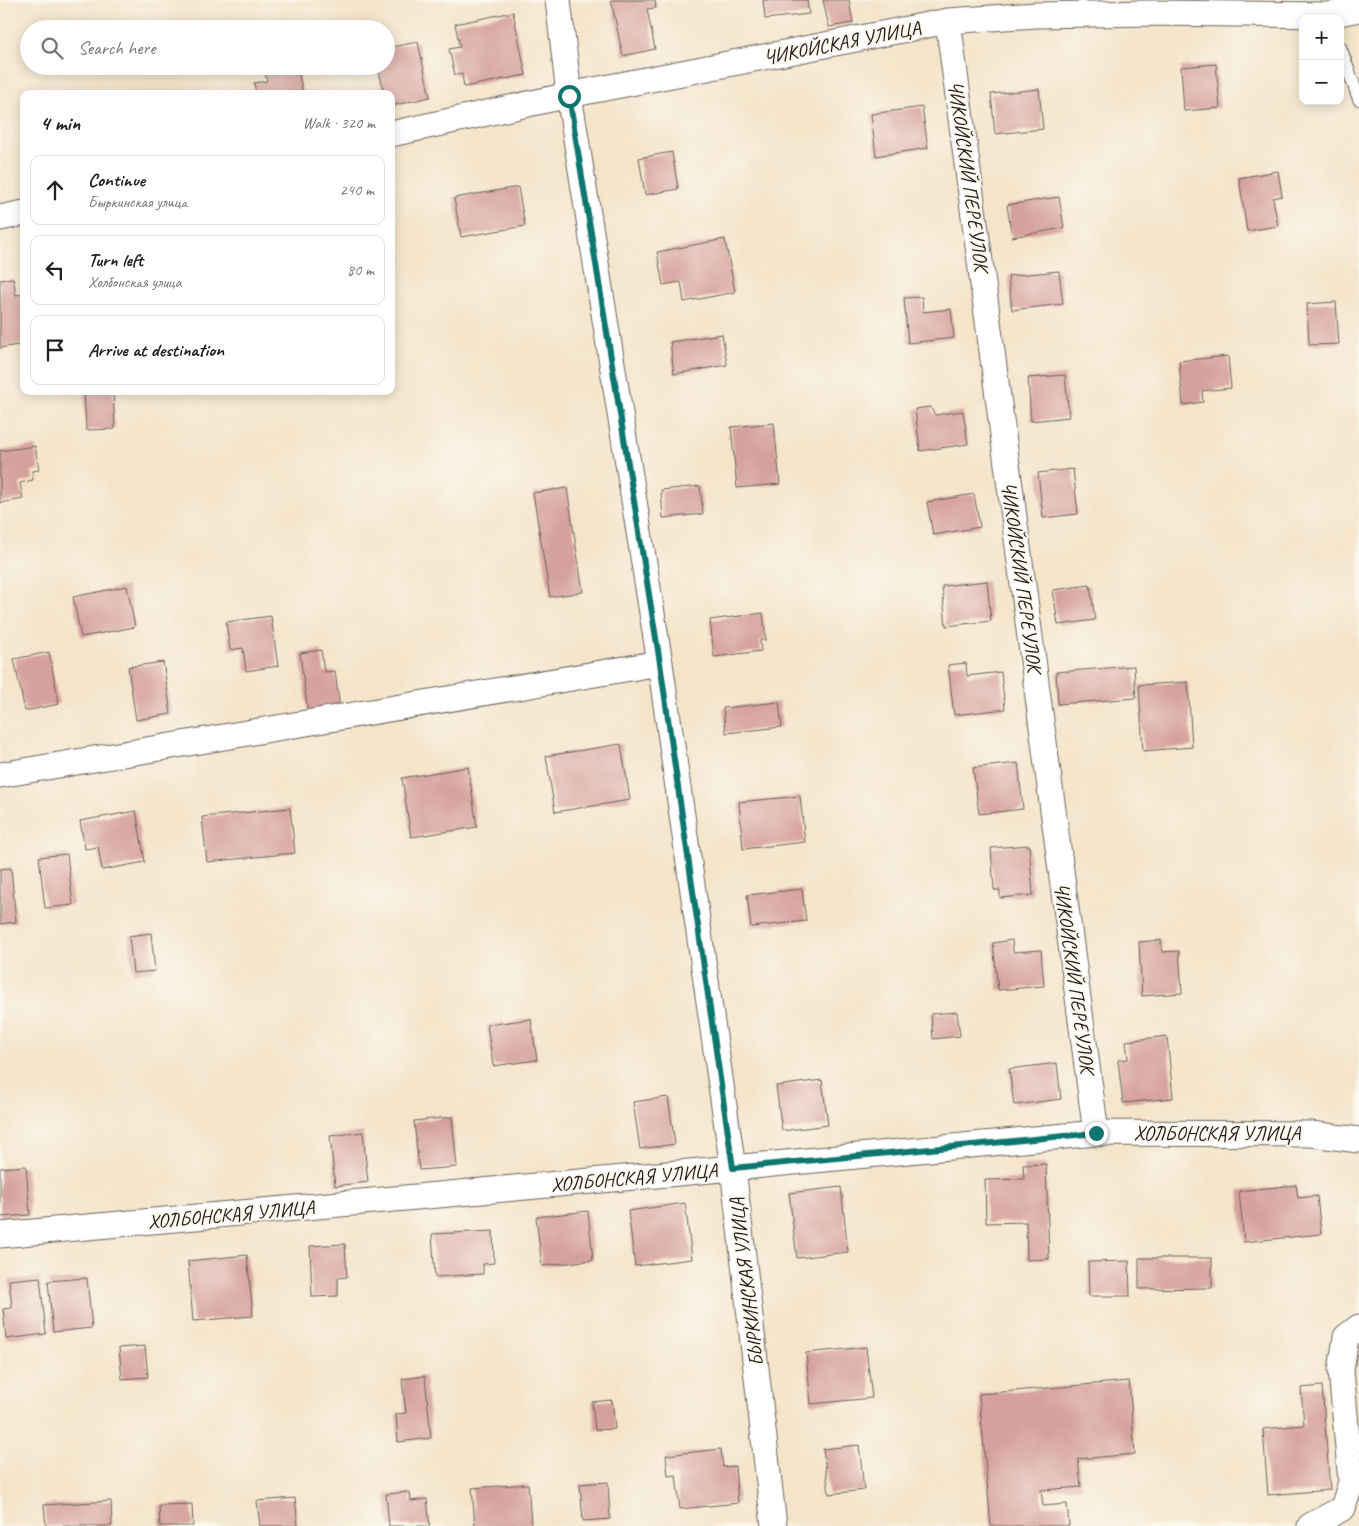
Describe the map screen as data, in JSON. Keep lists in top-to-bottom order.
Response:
{
  "streets": {
    "street": [
      "ЧИКОЙСКАЯ УЛИЦА",
      "ЧИКОЙСКИЙ ПЕРЕУЛОК",
      "ХОЛБОНСКАЯ УЛИЦА",
      "БЫРКИНСКАЯ УЛИЦА"
    ]
  },
  "crossings": [
    ["ЧИКОЙСКАЯ УЛИЦА", "ЧИКОЙСКИЙ ПЕРЕУЛОК"],
    ["ЧИКОЙСКАЯ УЛИЦА", "БЫРКИНСКАЯ УЛИЦА"],
    ["ЧИКОЙСКИЙ ПЕРЕУЛОК", "ХОЛБОНСКАЯ УЛИЦА"],
    ["ХОЛБОНСКАЯ УЛИЦА", "БЫРКИНСКАЯ УЛИЦА"]
  ],
  "page": {
    "map_buttons": ["+", "−"],
    "search": "Search here",
    "heading": ["4 min", "Walk · 320 m"],
    "list": [
      ["Continue", "Быркинская улица", "240 m"],
      ["Turn left", "Холбонская улица", "80 m"],
      "Arrive at destination"
    ]
  }
}
